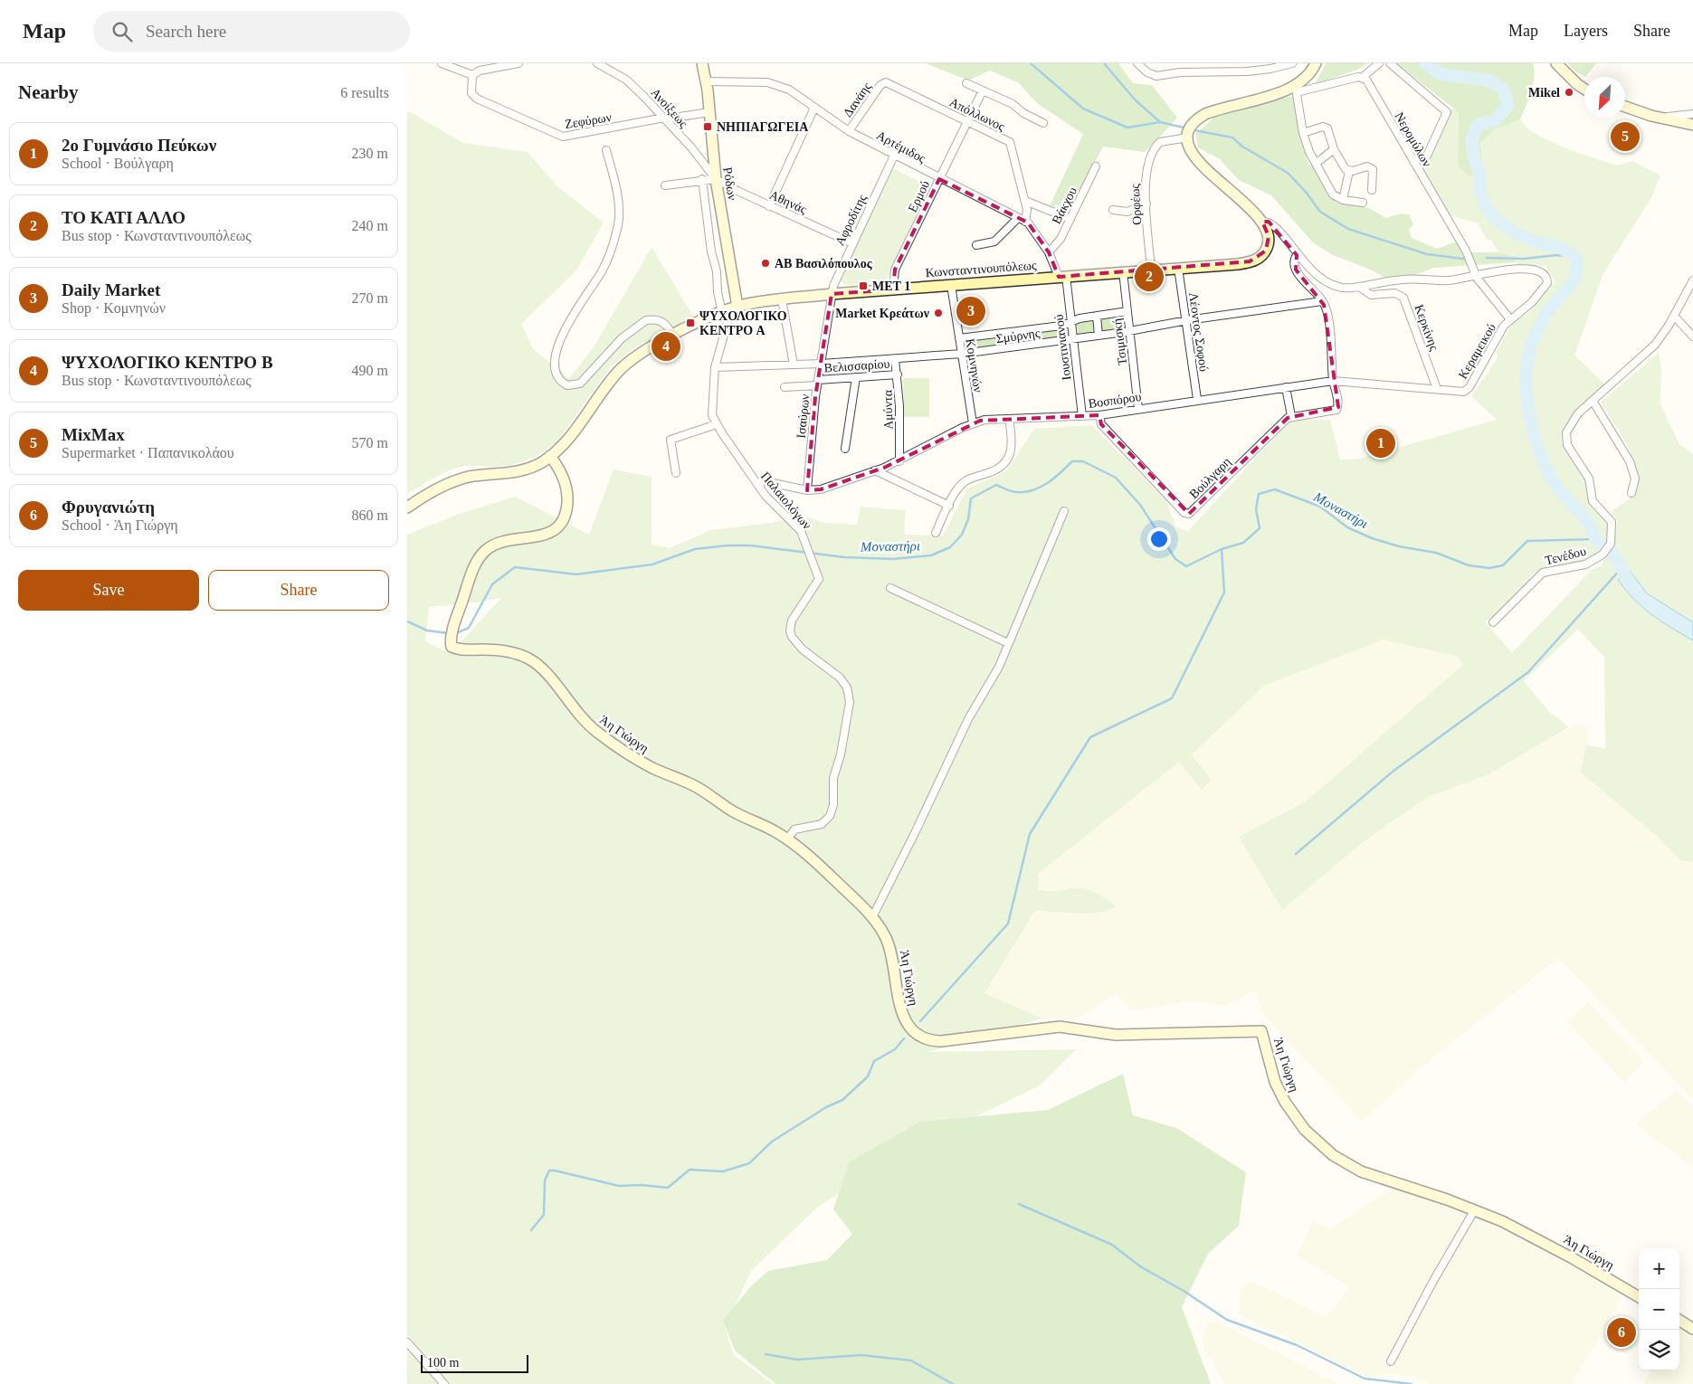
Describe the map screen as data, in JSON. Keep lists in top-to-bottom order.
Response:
{
  "streets": {
    "street": [
      "Δανάης",
      "Ανοίξεως",
      "Απόλλωνος",
      "Ζεφύρων",
      "Νερομύλων",
      "Αρτέμιδος",
      "Ρόδων",
      "Ερμού",
      "Αθηνάς",
      "Ορφέως",
      "Βάκχου",
      "Αφροδίτης",
      "Κωνσταντινουπόλεως",
      "Κερκίνης",
      "Λέοντος Σοφού",
      "Σμύρνης",
      "Τσιμισκή",
      "Ιουστινιανού",
      "Κεραμεικού",
      "Βελισσαρίου",
      "Κομνηνών",
      "Βοσπόρου",
      "Αμύντα",
      "Ισαύρων",
      "Βούλγαρη",
      "Παλαιολόγων",
      "Τενέδου",
      "Άη Γιώργη"
    ]
  },
  "crossings": [
    ["Δανάης", "Απόλλωνος"],
    ["Δανάης", "Αρτέμιδος"],
    ["Ανοίξεως", "Ζεφύρων"],
    ["Ανοίξεως", "Ρόδων"],
    ["Ανοίξεως", "Αθηνάς"],
    ["Απόλλωνος", "Αρτέμιδος"],
    ["Απόλλωνος", "Ερμού"],
    ["Ζεφύρων", "Ρόδων"],
    ["Νερομύλων", "Κεραμεικού"],
    ["Αρτέμιδος", "Ρόδων"],
    ["Αρτέμιδος", "Ερμού"],
    ["Αρτέμιδος", "Βάκχου"],
    ["Αρτέμιδος", "Αφροδίτης"],
    ["Αρτέμιδος", "Κωνσταντινουπόλεως"],
    ["Αρτέμιδος", "Ιουστινιανού"],
    ["Ρόδων", "Αθηνάς"],
    ["Ρόδων", "Κωνσταντινουπόλεως"],
    ["Ερμού", "Κωνσταντινουπόλεως"],
    ["Αθηνάς", "Αφροδίτης"],
    ["Ορφέως", "Κωνσταντινουπόλεως"],
    ["Αφροδίτης", "Κωνσταντινουπόλεως"],
    ["Αφροδίτης", "Ισαύρων"],
    ["Κωνσταντινουπόλεως", "Λέοντος Σοφού"],
    ["Κωνσταντινουπόλεως", "Τσιμισκή"],
    ["Κωνσταντινουπόλεως", "Ιουστινιανού"],
    ["Κωνσταντινουπόλεως", "Κομνηνών"],
    ["Κωνσταντινουπόλεως", "Ισαύρων"],
    ["Κωνσταντινουπόλεως", "Παλαιολόγων"],
    ["Κωνσταντινουπόλεως", "Άη Γιώργη"],
    ["Κερκίνης", "Κεραμεικού"],
    ["Κερκίνης", "Βοσπόρου"],
    ["Λέοντος Σοφού", "Σμύρνης"],
    ["Λέοντος Σοφού", "Βοσπόρου"],
    ["Σμύρνης", "Τσιμισκή"],
    ["Σμύρνης", "Ιουστινιανού"],
    ["Σμύρνης", "Κομνηνών"],
    ["Σμύρνης", "Αμύντα"],
    ["Σμύρνης", "Ισαύρων"],
    ["Σμύρνης", "Παλαιολόγων"],
    ["Τσιμισκή", "Βοσπόρου"],
    ["Ιουστινιανού", "Βοσπόρου"],
    ["Κεραμεικού", "Βοσπόρου"],
    ["Βελισσαρίου", "Αμύντα"],
    ["Βελισσαρίου", "Ισαύρων"],
    ["Κομνηνών", "Βοσπόρου"],
    ["Βοσπόρου", "Αμύντα"],
    ["Βοσπόρου", "Ισαύρων"],
    ["Βοσπόρου", "Βούλγαρη"],
    ["Παλαιολόγων", "Άη Γιώργη"]
  ],
  "water": ["Μοναστήρι"],
  "places": {
    "other": ["Mikel", "ΑΒ Βασιλόπουλος", "Market Κρεάτων"],
    "transit": ["ΝΗΠΙΑΓΩΓΕΙΑ", "ΜΕΤ 1", "ΨΥΧΟΛΟΓΙΚΟ ΚΕΝΤΡΟ A"]
  },
  "scale_bar": "100 m",
  "north": "bottom left",
  "page": {
    "header": "Map",
    "search": "Search here",
    "nav": ["Map", "Layers", "Share"],
    "heading": ["Nearby", "6 results"],
    "pins": [
      "5",
      "2",
      "3",
      "4",
      "1",
      "6"
    ],
    "list": [
      {
        "mark": "1",
        "name": "2ο Γυμνάσιο Πεύκων",
        "note": "School · Βούλγαρη",
        "value": "230 m"
      },
      {
        "mark": "2",
        "name": "ΤΟ ΚΑΤΙ ΑΛΛΟ",
        "note": "Bus stop · Κωνσταντινουπόλεως",
        "value": "240 m"
      },
      {
        "mark": "3",
        "name": "Daily Market",
        "note": "Shop · Κομνηνών",
        "value": "270 m"
      },
      {
        "mark": "4",
        "name": "ΨΥΧΟΛΟΓΙΚΟ ΚΕΝΤΡΟ B",
        "note": "Bus stop · Κωνσταντινουπόλεως",
        "value": "490 m"
      },
      {
        "mark": "5",
        "name": "MixMax",
        "note": "Supermarket · Παπανικολάου",
        "value": "570 m"
      },
      {
        "mark": "6",
        "name": "Φρυγανιώτη",
        "note": "School · Άη Γιώργη",
        "value": "860 m"
      }
    ],
    "buttons": ["Save", "Share"],
    "map_buttons": ["+", "−"],
    "scale": "100 m"
  }
}
